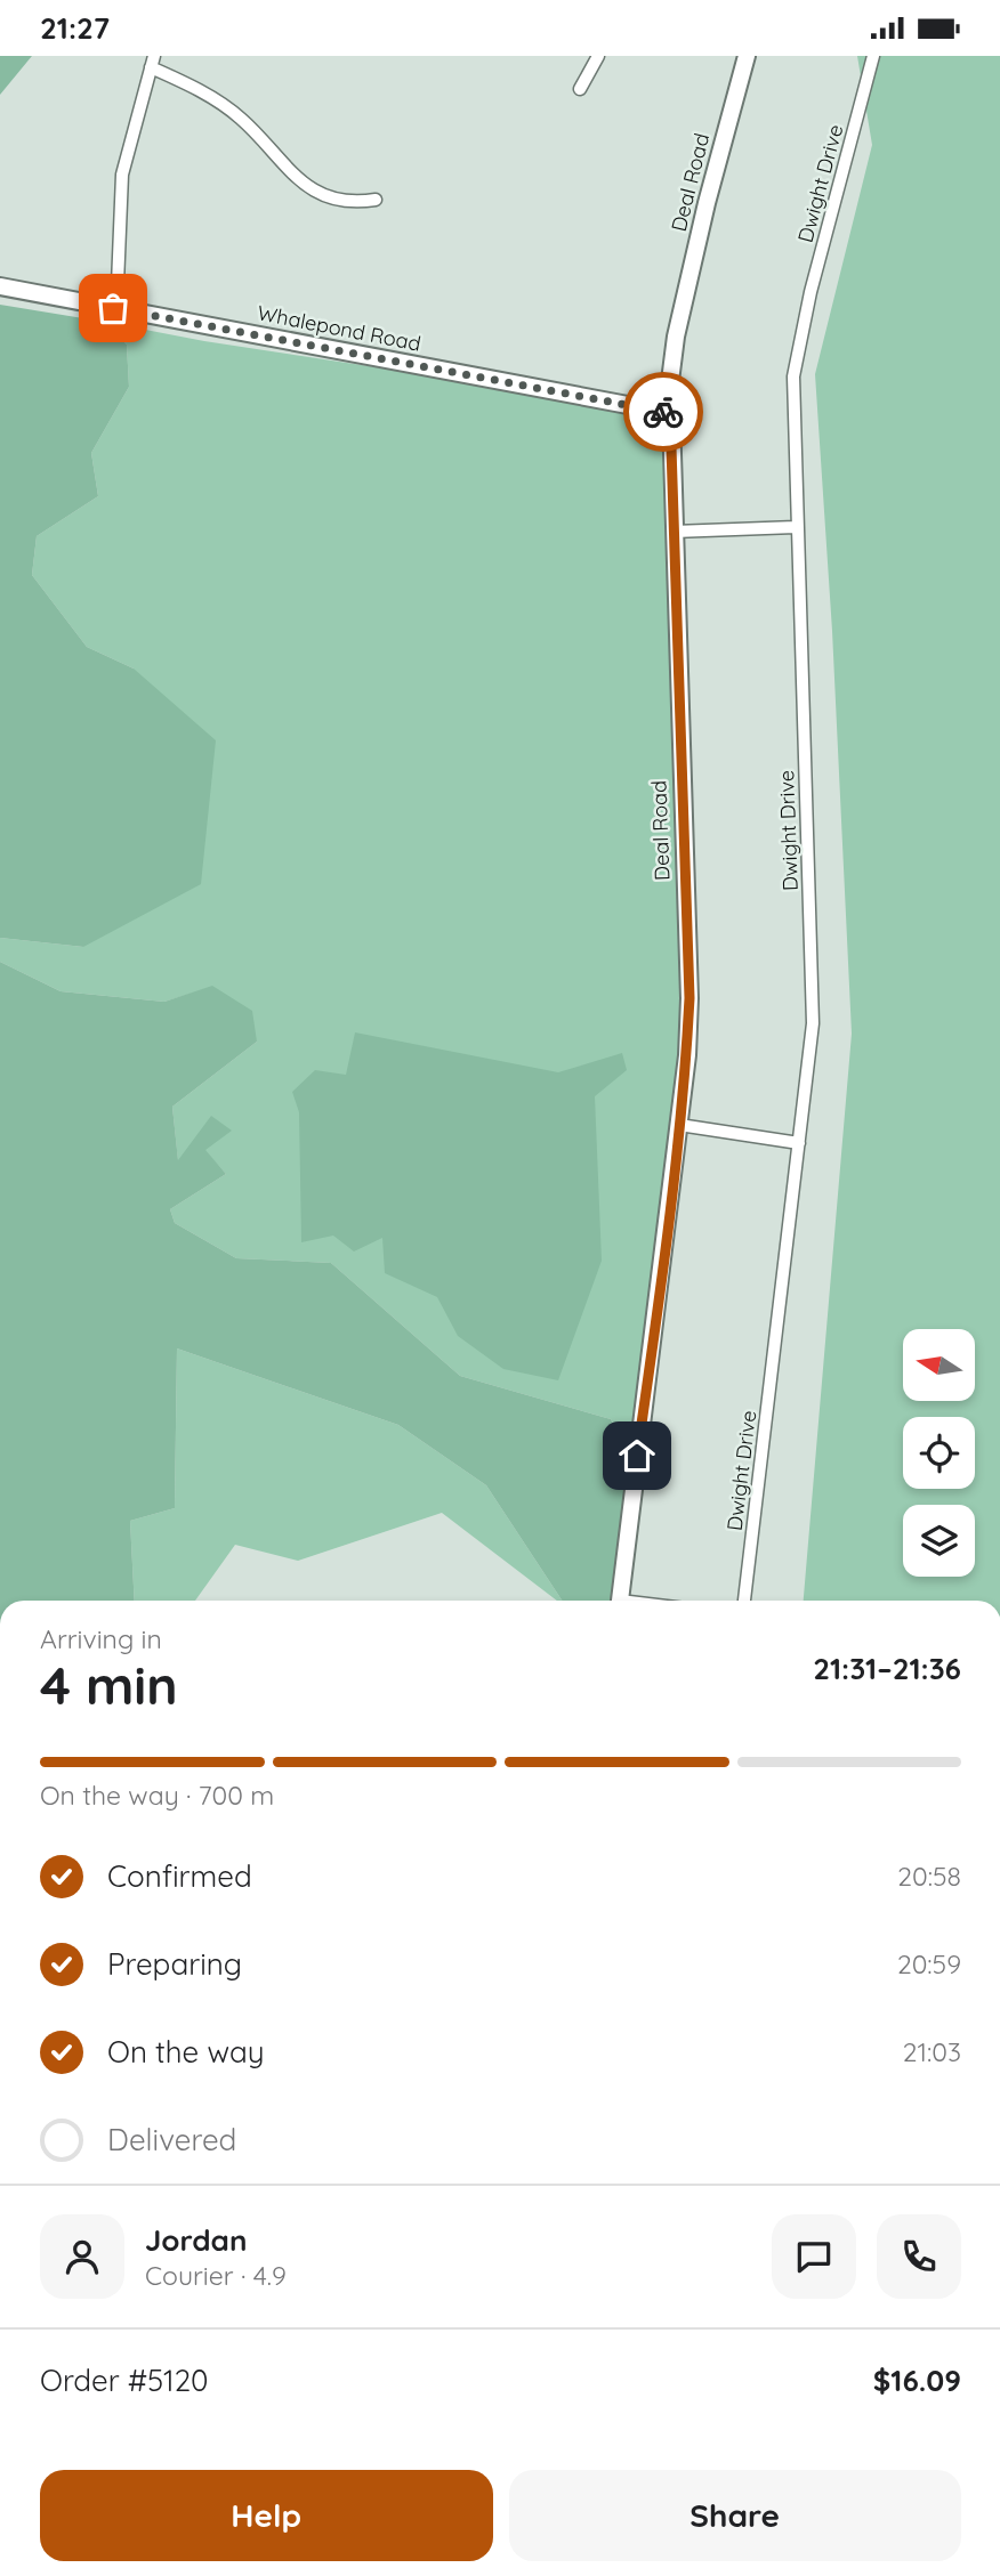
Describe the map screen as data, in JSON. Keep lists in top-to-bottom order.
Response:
{
  "streets": {
    "street": ["Deal Road", "Dwight Drive", "Whalepond Road"]
  },
  "crossings": [
    ["Deal Road", "Whalepond Road"]
  ],
  "north": "left",
  "page": {
    "status": "21:27",
    "heading": ["4 min", "Arriving in", "21:31–21:36"],
    "panel": [
      "Jordan",
      "Courier · 4.9",
      "Order #5120",
      "$16.09"
    ],
    "bar": "On the way · 700 m",
    "list": [
      ["Confirmed", "20:58"],
      ["Preparing", "20:59"],
      ["On the way", "21:03"],
      "Delivered"
    ],
    "buttons": ["Help", "Share"]
  }
}
